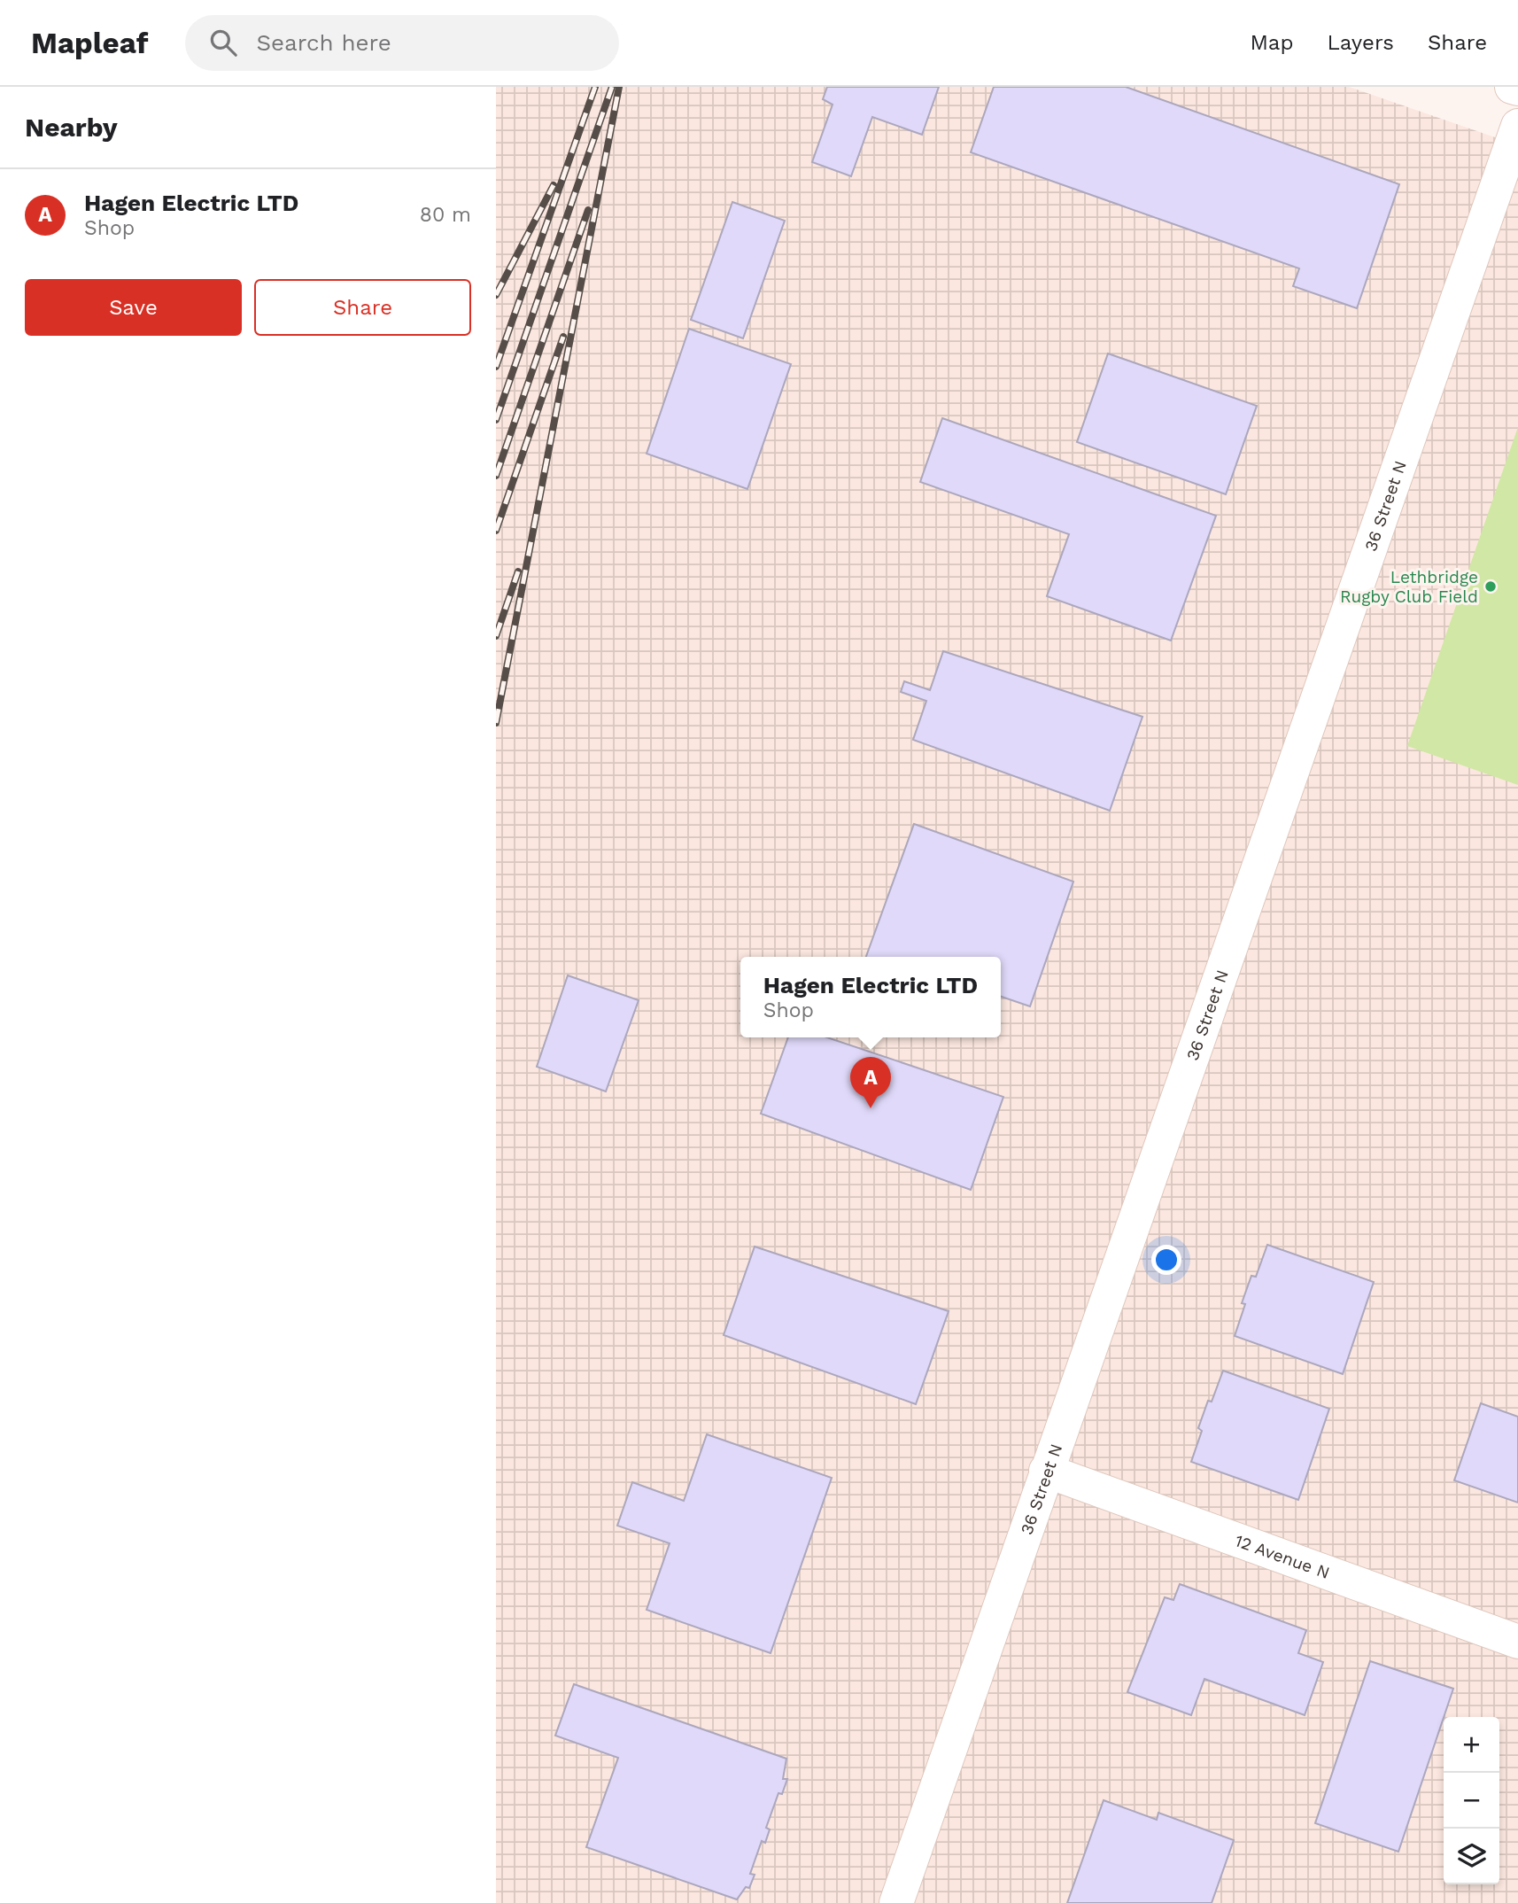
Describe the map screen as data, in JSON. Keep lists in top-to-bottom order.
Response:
{
  "streets": {
    "street": ["36 Street N", "12 Avenue N"]
  },
  "crossings": [
    ["36 Street N", "12 Avenue N"]
  ],
  "places": ["Lethbridge Rugby Club Field"],
  "page": {
    "header": "Mapleaf",
    "search": "Search here",
    "nav": ["Map", "Layers", "Share"],
    "heading": "Nearby",
    "list": [
      {
        "mark": "A",
        "name": "Hagen Electric LTD",
        "note": "Shop",
        "value": "80 m"
      }
    ],
    "buttons": ["Save", "Share"],
    "popup": ["Hagen Electric LTD", "Shop"],
    "pins": "A",
    "map_buttons": ["+", "−"]
  }
}
